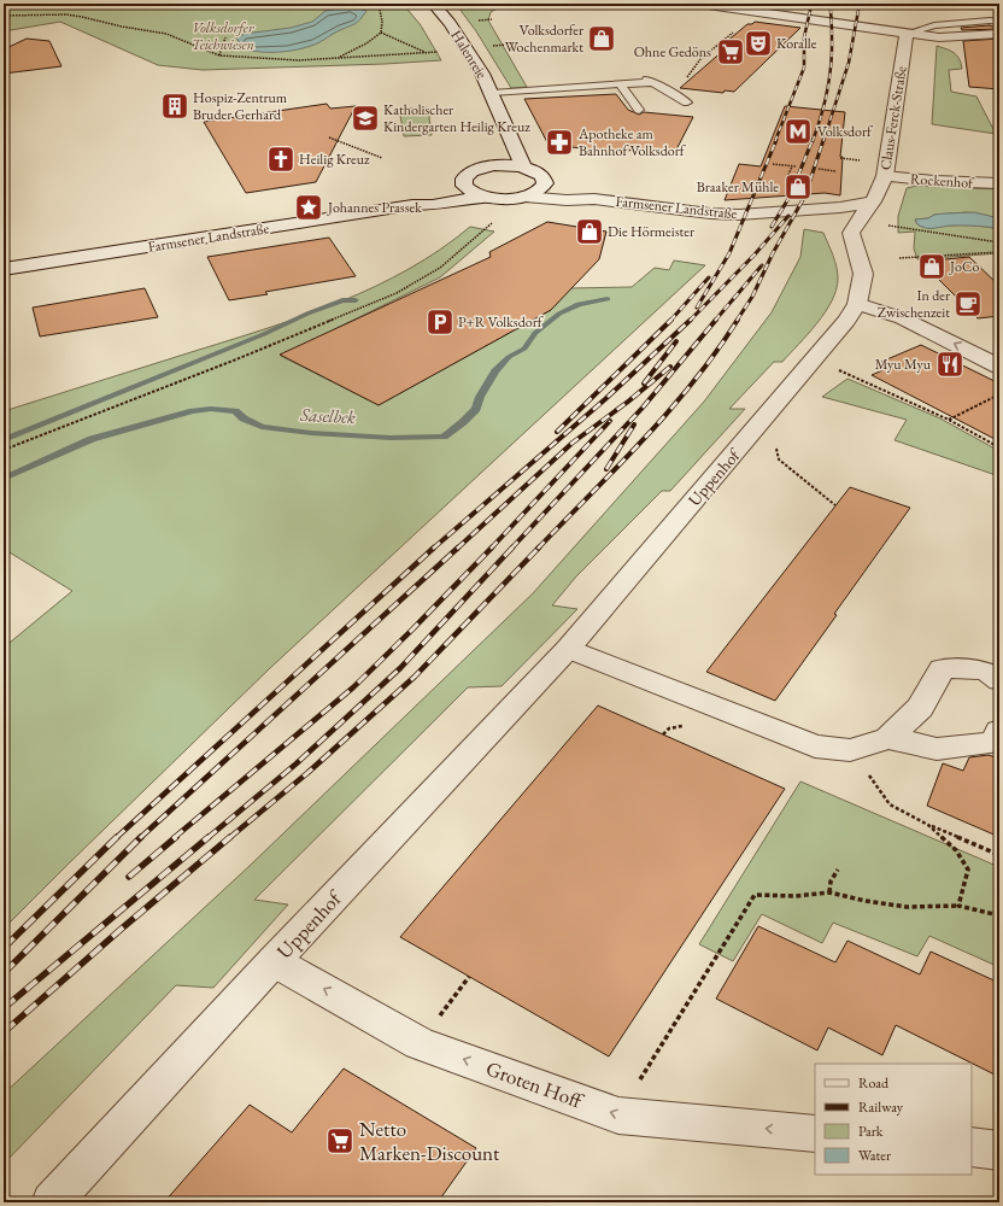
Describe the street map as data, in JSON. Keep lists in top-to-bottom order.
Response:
{
  "streets": {
    "street": [
      "Halenreie",
      "Claus-Ferck-Straße",
      "Rockenhof",
      "Farmsener Landstraße",
      "Uppenhof",
      "Groten Hoff"
    ]
  },
  "crossings": [
    ["Halenreie", "Farmsener Landstraße"],
    ["Claus-Ferck-Straße", "Rockenhof"],
    ["Claus-Ferck-Straße", "Farmsener Landstraße"],
    ["Uppenhof", "Groten Hoff"]
  ],
  "one_way": ["Groten Hoff"],
  "water": ["Saselbek"],
  "parks": ["Volksdorfer Teichwiesen"],
  "places": {
    "shop": [
      "Volksdorfer Wochenmarkt",
      "Braaker Mühle",
      "Die Hörmeister",
      "JoCo"
    ],
    "theatre": ["Koralle"],
    "supermarket": ["Ohne Gedöns", "Netto Marken-Discount"],
    "building": ["Hospiz-Zentrum Bruder Gerhard"],
    "school or university": ["Katholischer Kindergarten Heilig Kreuz"],
    "metro station": ["Volksdorf"],
    "pharmacy": ["Apotheke am Bahnhof Volksdorf"],
    "church": ["Heilig Kreuz"],
    "place": ["Johannes Prassek"],
    "cafe": ["In der Zwischenzeit"],
    "parking": ["P+R Volksdorf"],
    "restaurant": ["Myu Myu"]
  },
  "legend": [
    "Road",
    "Railway",
    "Park",
    "Water"
  ]
}
